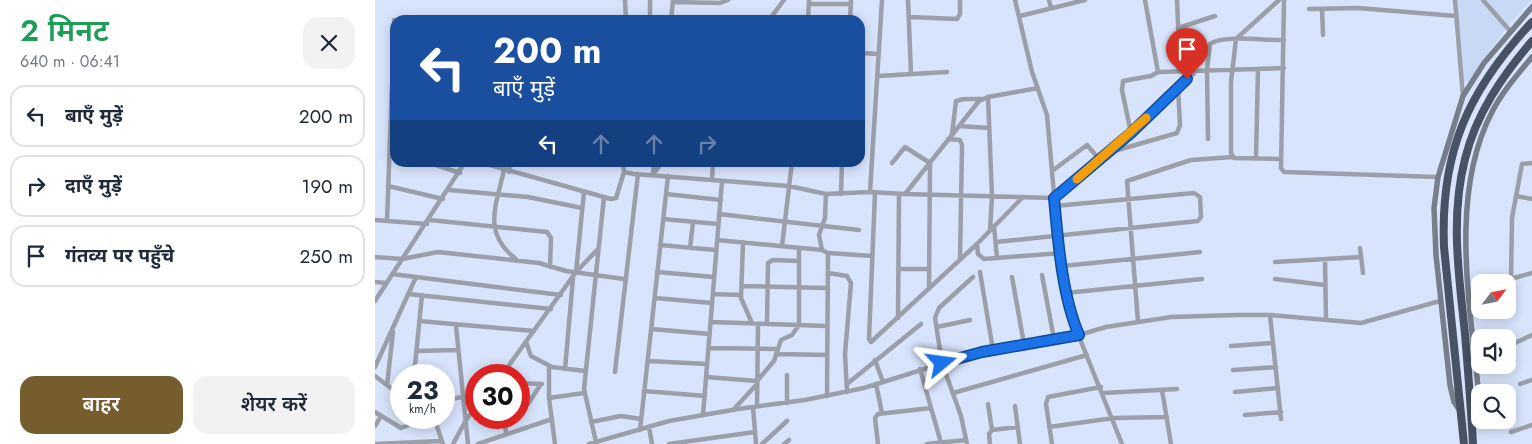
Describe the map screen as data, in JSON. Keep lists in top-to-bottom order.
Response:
{
  "north": "top right",
  "page": {
    "heading": ["2 मिनट", "640 m · 06:41"],
    "turn": ["200 m", "बाएँ मुड़ें"],
    "list": [
      {
        "name": "बाएँ मुड़ें",
        "value": "200 m"
      },
      {
        "name": "दाएँ मुड़ें",
        "value": "190 m"
      },
      {
        "name": "गंतव्य पर पहुँचे",
        "value": "250 m"
      }
    ],
    "speed": "23 km/h",
    "limit": "30",
    "buttons": ["बाहर", "शेयर करें"]
  }
}
